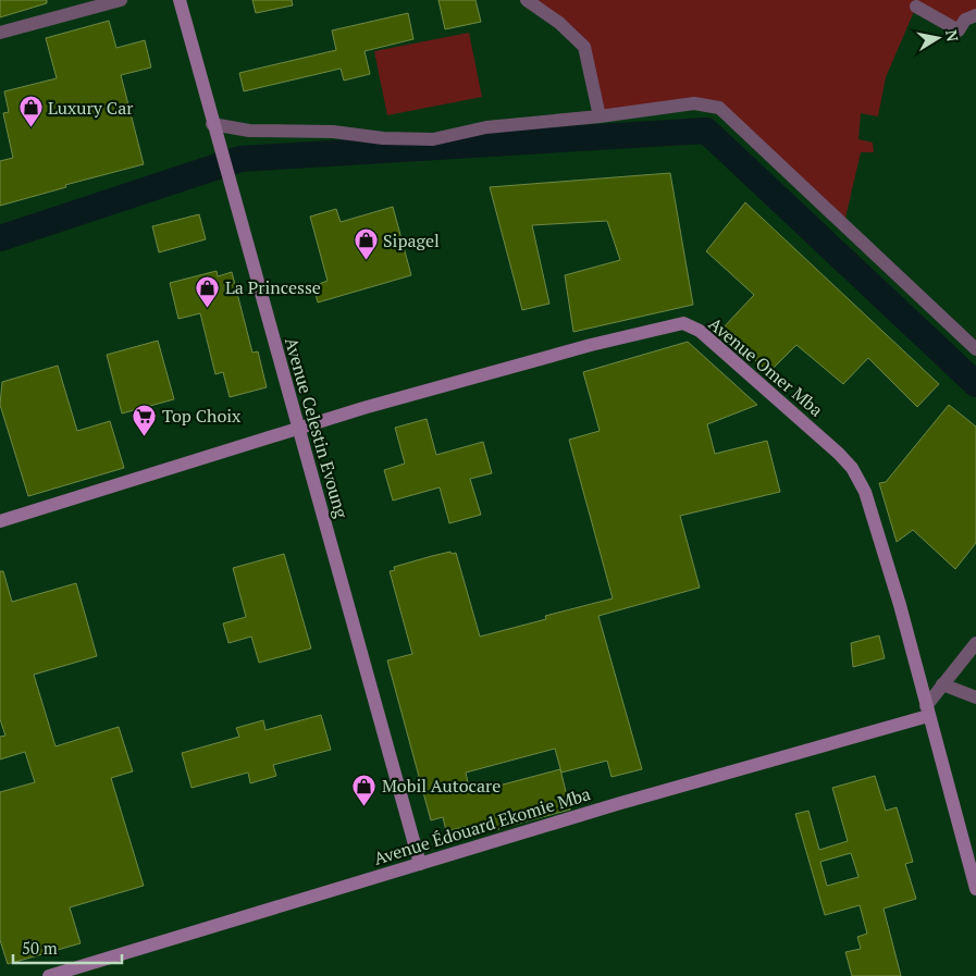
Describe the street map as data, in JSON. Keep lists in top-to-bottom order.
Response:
{
  "streets": {
    "street": ["Avenue Omer Mba", "Avenue Celestin Evoung", "Avenue Édouard Ekomie Mba"]
  },
  "crossings": [
    ["Avenue Omer Mba", "Avenue Celestin Evoung"],
    ["Avenue Omer Mba", "Avenue Édouard Ekomie Mba"],
    ["Avenue Celestin Evoung", "Avenue Édouard Ekomie Mba"]
  ],
  "places": {
    "shop": [
      "Luxury Car",
      "Sipagel",
      "La Princesse",
      "Mobil Autocare"
    ],
    "supermarket": ["Top Choix"]
  },
  "scale_bar": "50 m",
  "north": "right"
}
